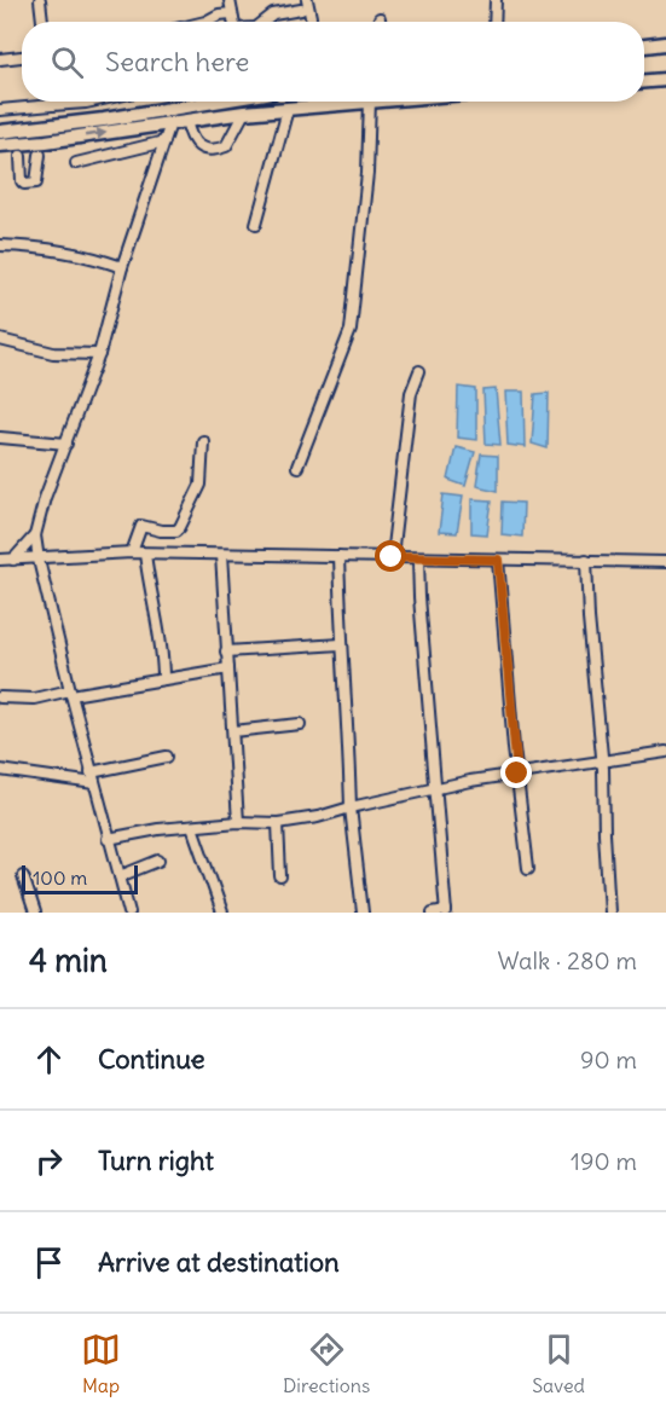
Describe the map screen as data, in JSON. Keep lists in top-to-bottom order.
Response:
{
  "scale_bar": "100 m",
  "page": {
    "search": "Search here",
    "scale": "100 m",
    "heading": ["4 min", "Walk · 280 m"],
    "list": [
      ["Continue", "90 m"],
      ["Turn right", "190 m"],
      "Arrive at destination"
    ],
    "nav": ["Map", "Directions", "Saved"]
  }
}
